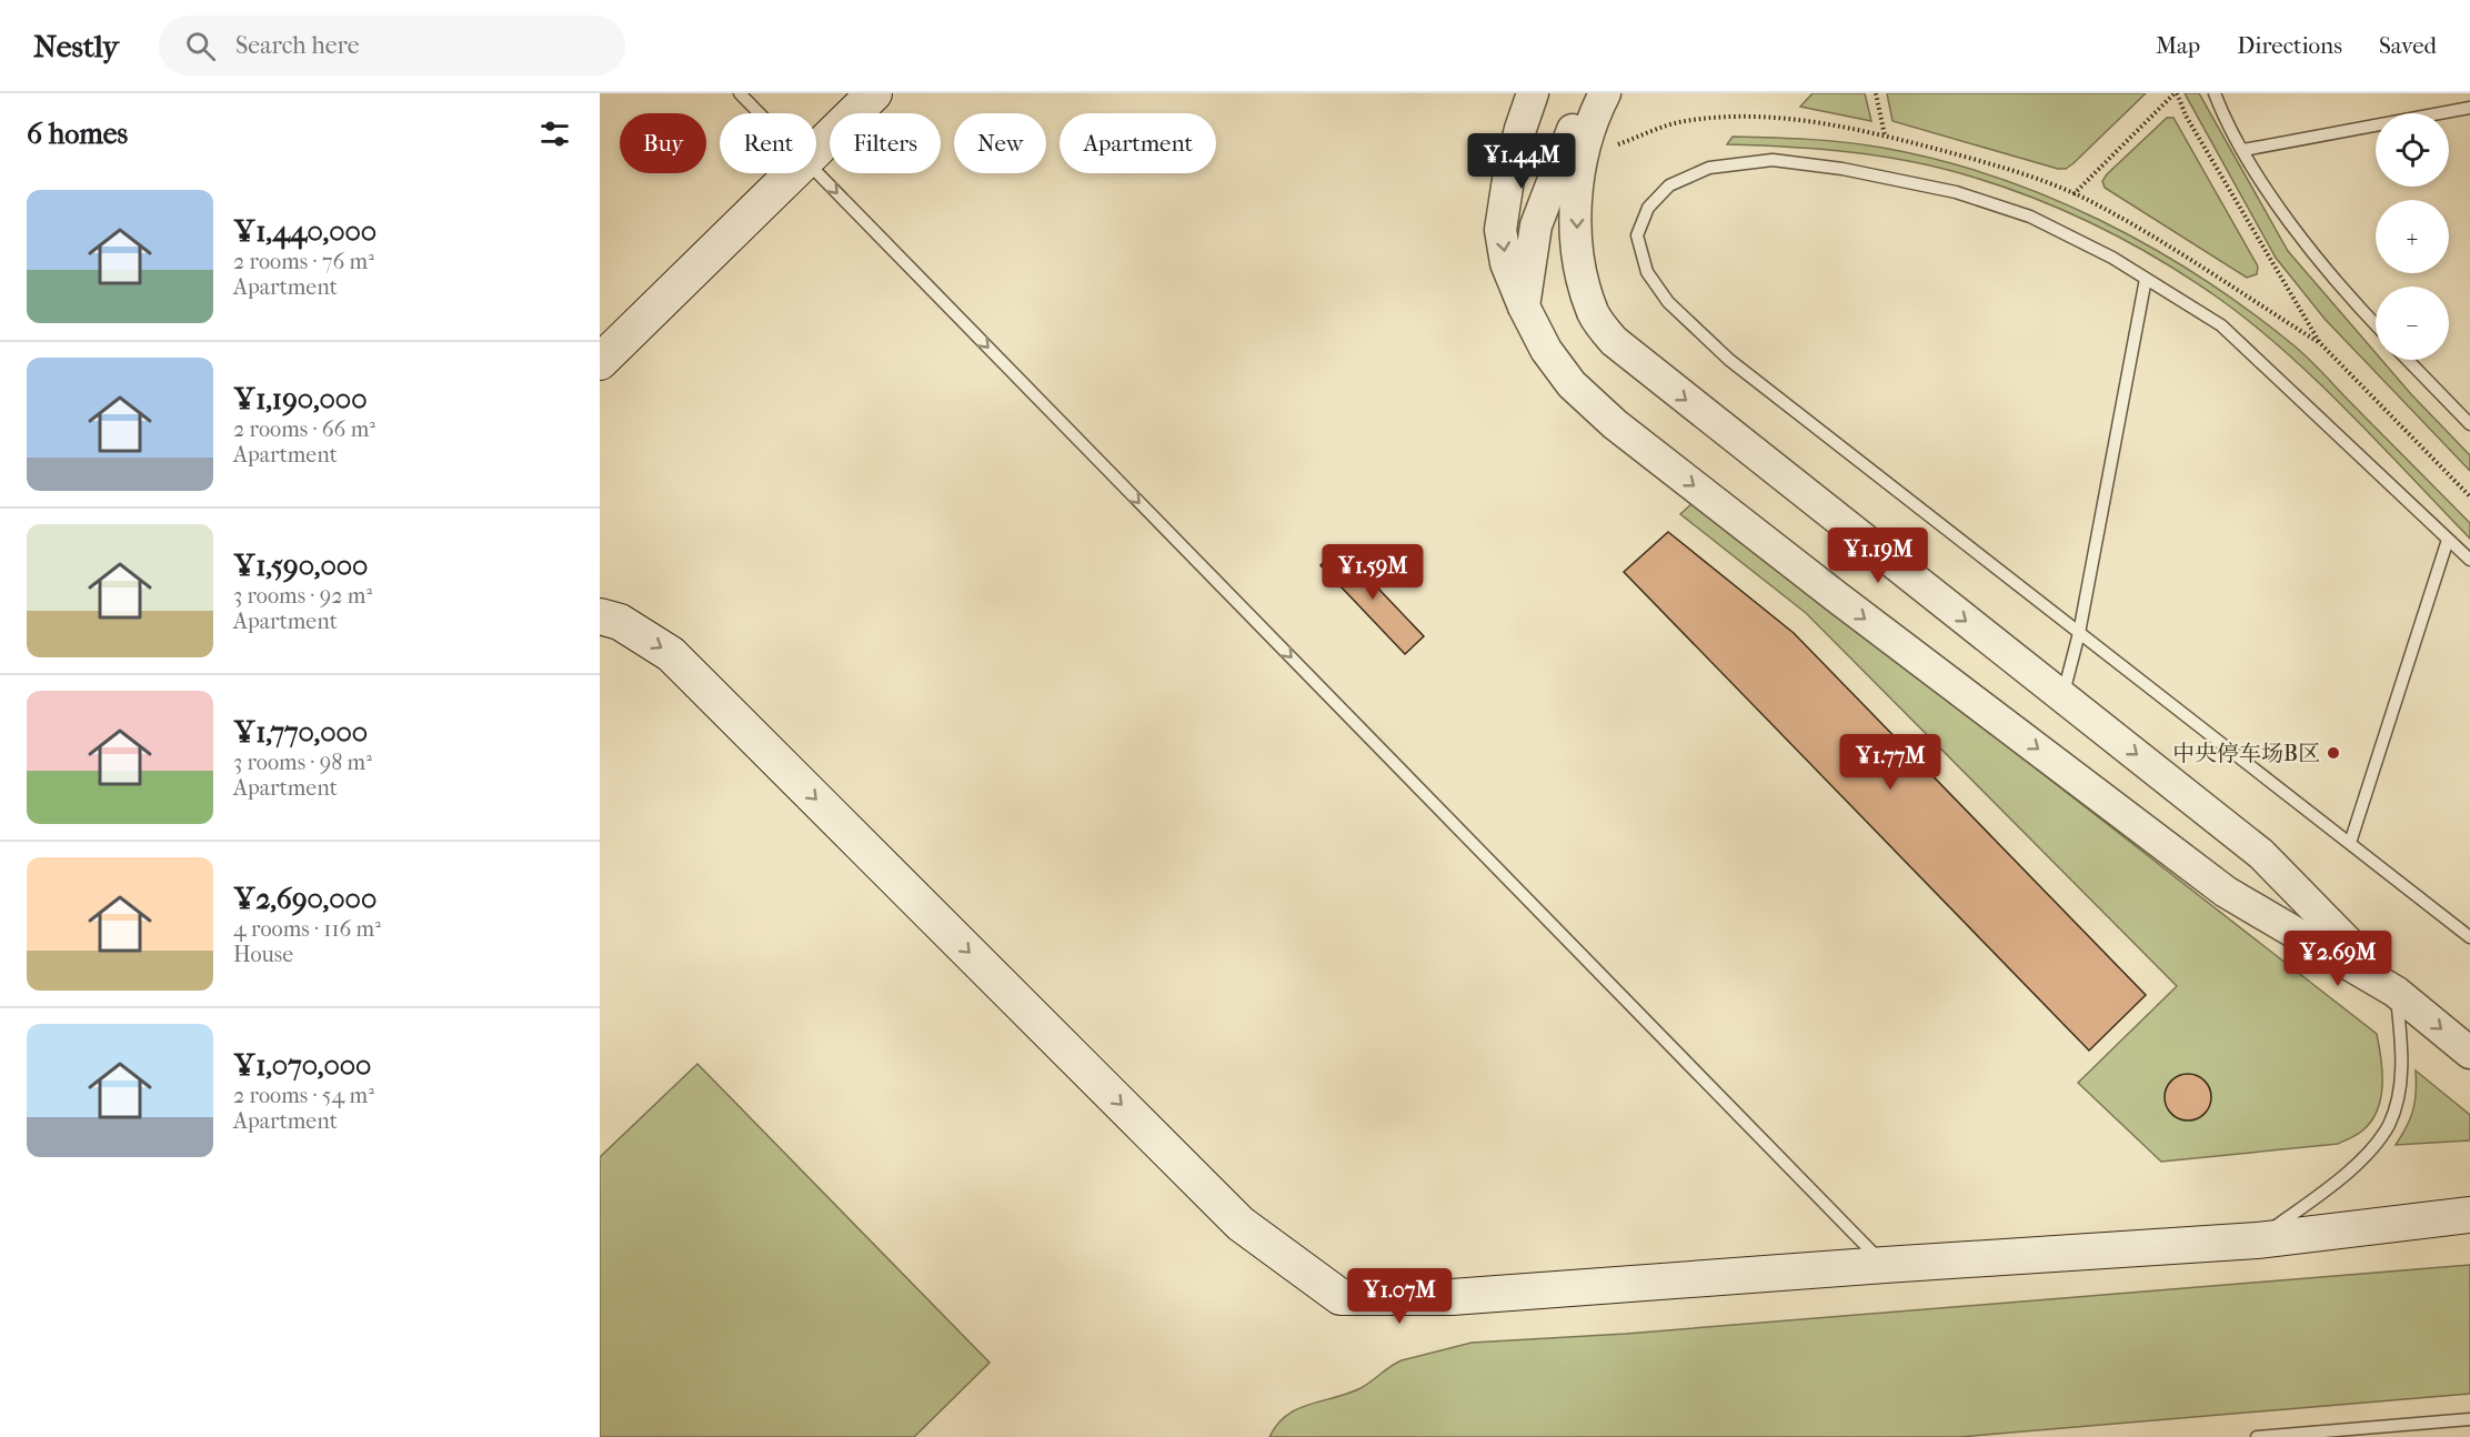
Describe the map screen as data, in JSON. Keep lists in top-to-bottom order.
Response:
{
  "places": ["中央停车场B区"],
  "page": {
    "header": "Nestly",
    "search": "Search here",
    "nav": ["Map", "Directions", "Saved"],
    "heading": "6 homes",
    "map_buttons": ["+", "−"],
    "chip": [
      "Buy",
      "Rent",
      "Filters",
      "New",
      "Apartment"
    ],
    "price": [
      "¥1.44M",
      "¥1.19M",
      "¥1.59M",
      "¥1.77M",
      "¥2.69M",
      "¥1.07M"
    ],
    "list": [
      {
        "name": "¥1,440,000",
        "note": "2 rooms · 76 m² · Apartment"
      },
      {
        "name": "¥1,190,000",
        "note": "2 rooms · 66 m² · Apartment"
      },
      {
        "name": "¥1,590,000",
        "note": "3 rooms · 92 m² · Apartment"
      },
      {
        "name": "¥1,770,000",
        "note": "3 rooms · 98 m² · Apartment"
      },
      {
        "name": "¥2,690,000",
        "note": "4 rooms · 116 m² · House"
      },
      {
        "name": "¥1,070,000",
        "note": "2 rooms · 54 m² · Apartment"
      }
    ]
  }
}
